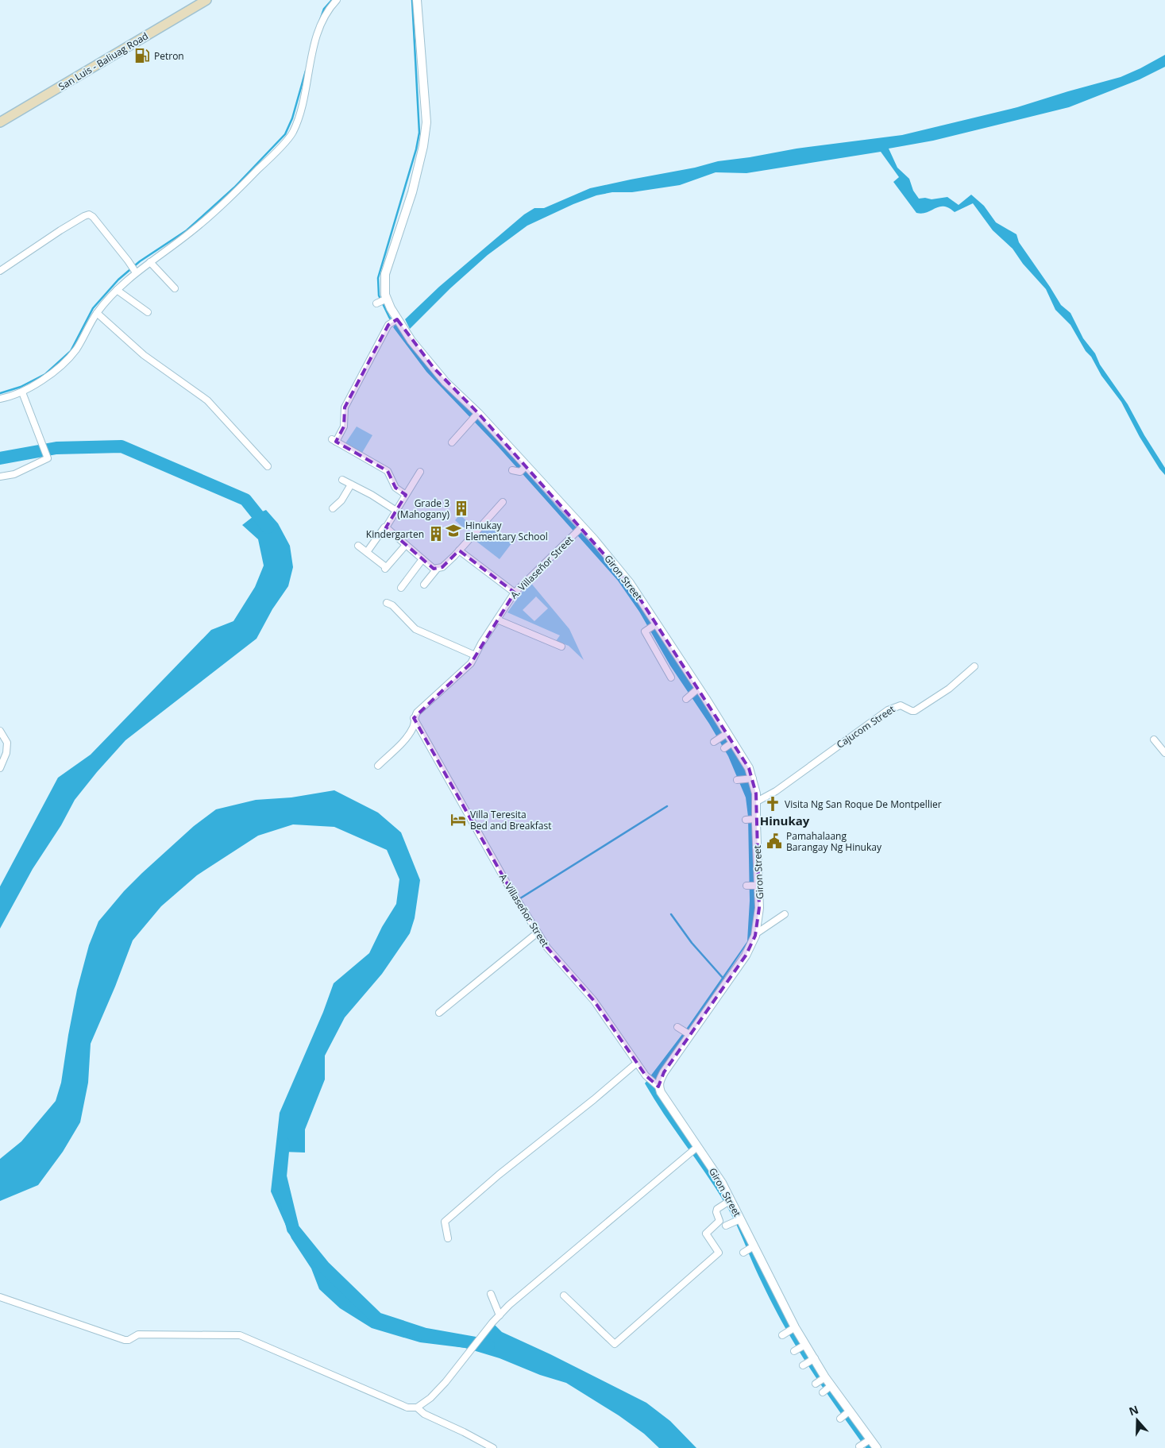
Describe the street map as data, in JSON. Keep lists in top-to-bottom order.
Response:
{
  "streets": {
    "main road": ["San Luis - Baliuag Road"],
    "street": ["A. Villaseñor Street", "Giron Street", "Cajucom Street"]
  },
  "crossings": [
    ["A. Villaseñor Street", "Giron Street"],
    ["Giron Street", "Cajucom Street"]
  ],
  "districts": ["Hinukay"],
  "places": {
    "fuel station": ["Petron"],
    "building": ["Grade 3 (Mahogany)", "Kindergarten"],
    "school or university": ["Hinukay Elementary School"],
    "church": ["Visita Ng San Roque De Montpellier"],
    "hotel": ["Villa Teresita Bed and Breakfast"],
    "public building": ["Pamahalaang Barangay Ng Hinukay"]
  },
  "north": "top"
}
